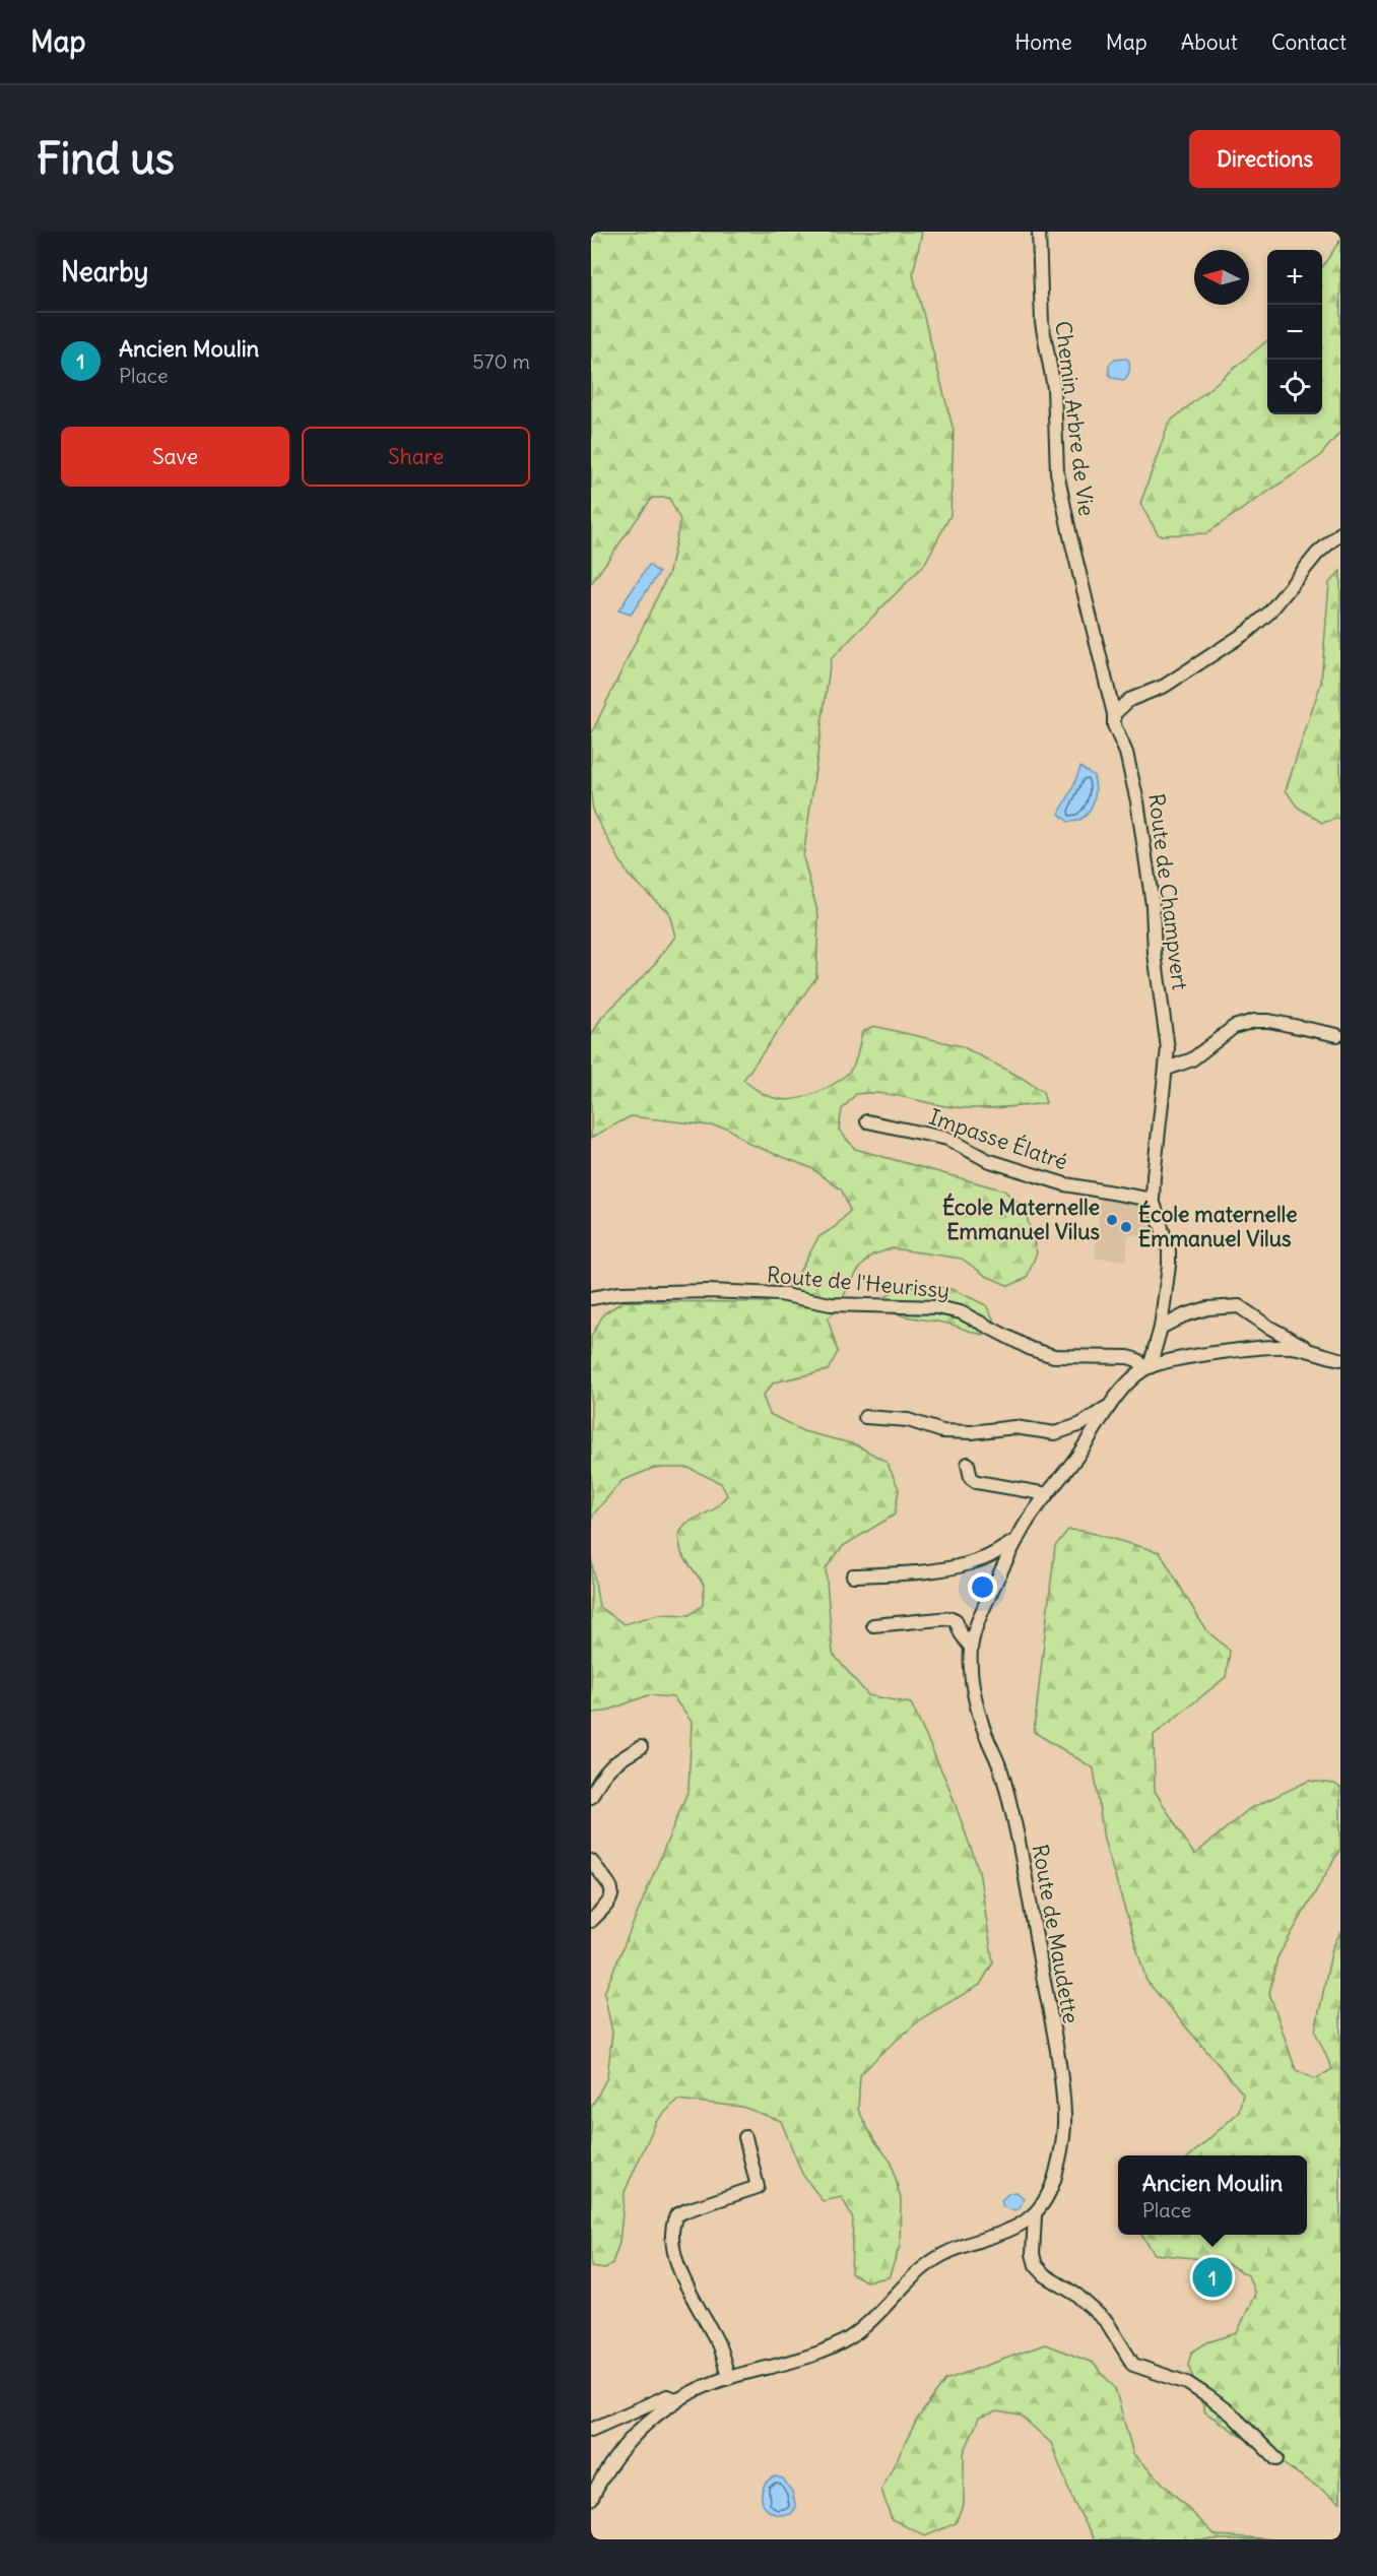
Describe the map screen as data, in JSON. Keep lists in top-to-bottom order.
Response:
{
  "streets": {
    "street": [
      "Chemin Arbre de Vie",
      "Route de Champvert",
      "Impasse Élatré",
      "Route de l'Heurissy",
      "Route de Maudette"
    ]
  },
  "crossings": [
    ["Chemin Arbre de Vie", "Route de Champvert"],
    ["Route de Champvert", "Impasse Élatré"],
    ["Route de Champvert", "Route de l'Heurissy"],
    ["Route de Champvert", "Route de Maudette"],
    ["Route de l'Heurissy", "Route de Maudette"]
  ],
  "places": ["École Maternelle Emmanuel Vilus", "École maternelle Emmanuel Vilus"],
  "north": "left",
  "page": {
    "header": "Map",
    "nav": [
      "Home",
      "Map",
      "About",
      "Contact"
    ],
    "buttons": [
      "Directions",
      ["Save", "Share"]
    ],
    "title": "Find us",
    "heading": "Nearby",
    "map_buttons": ["+", "−"],
    "list": [
      {
        "mark": "1",
        "name": "Ancien Moulin",
        "note": "Place",
        "value": "570 m"
      }
    ],
    "popup": ["Ancien Moulin", "Place"],
    "pins": "1"
  }
}
